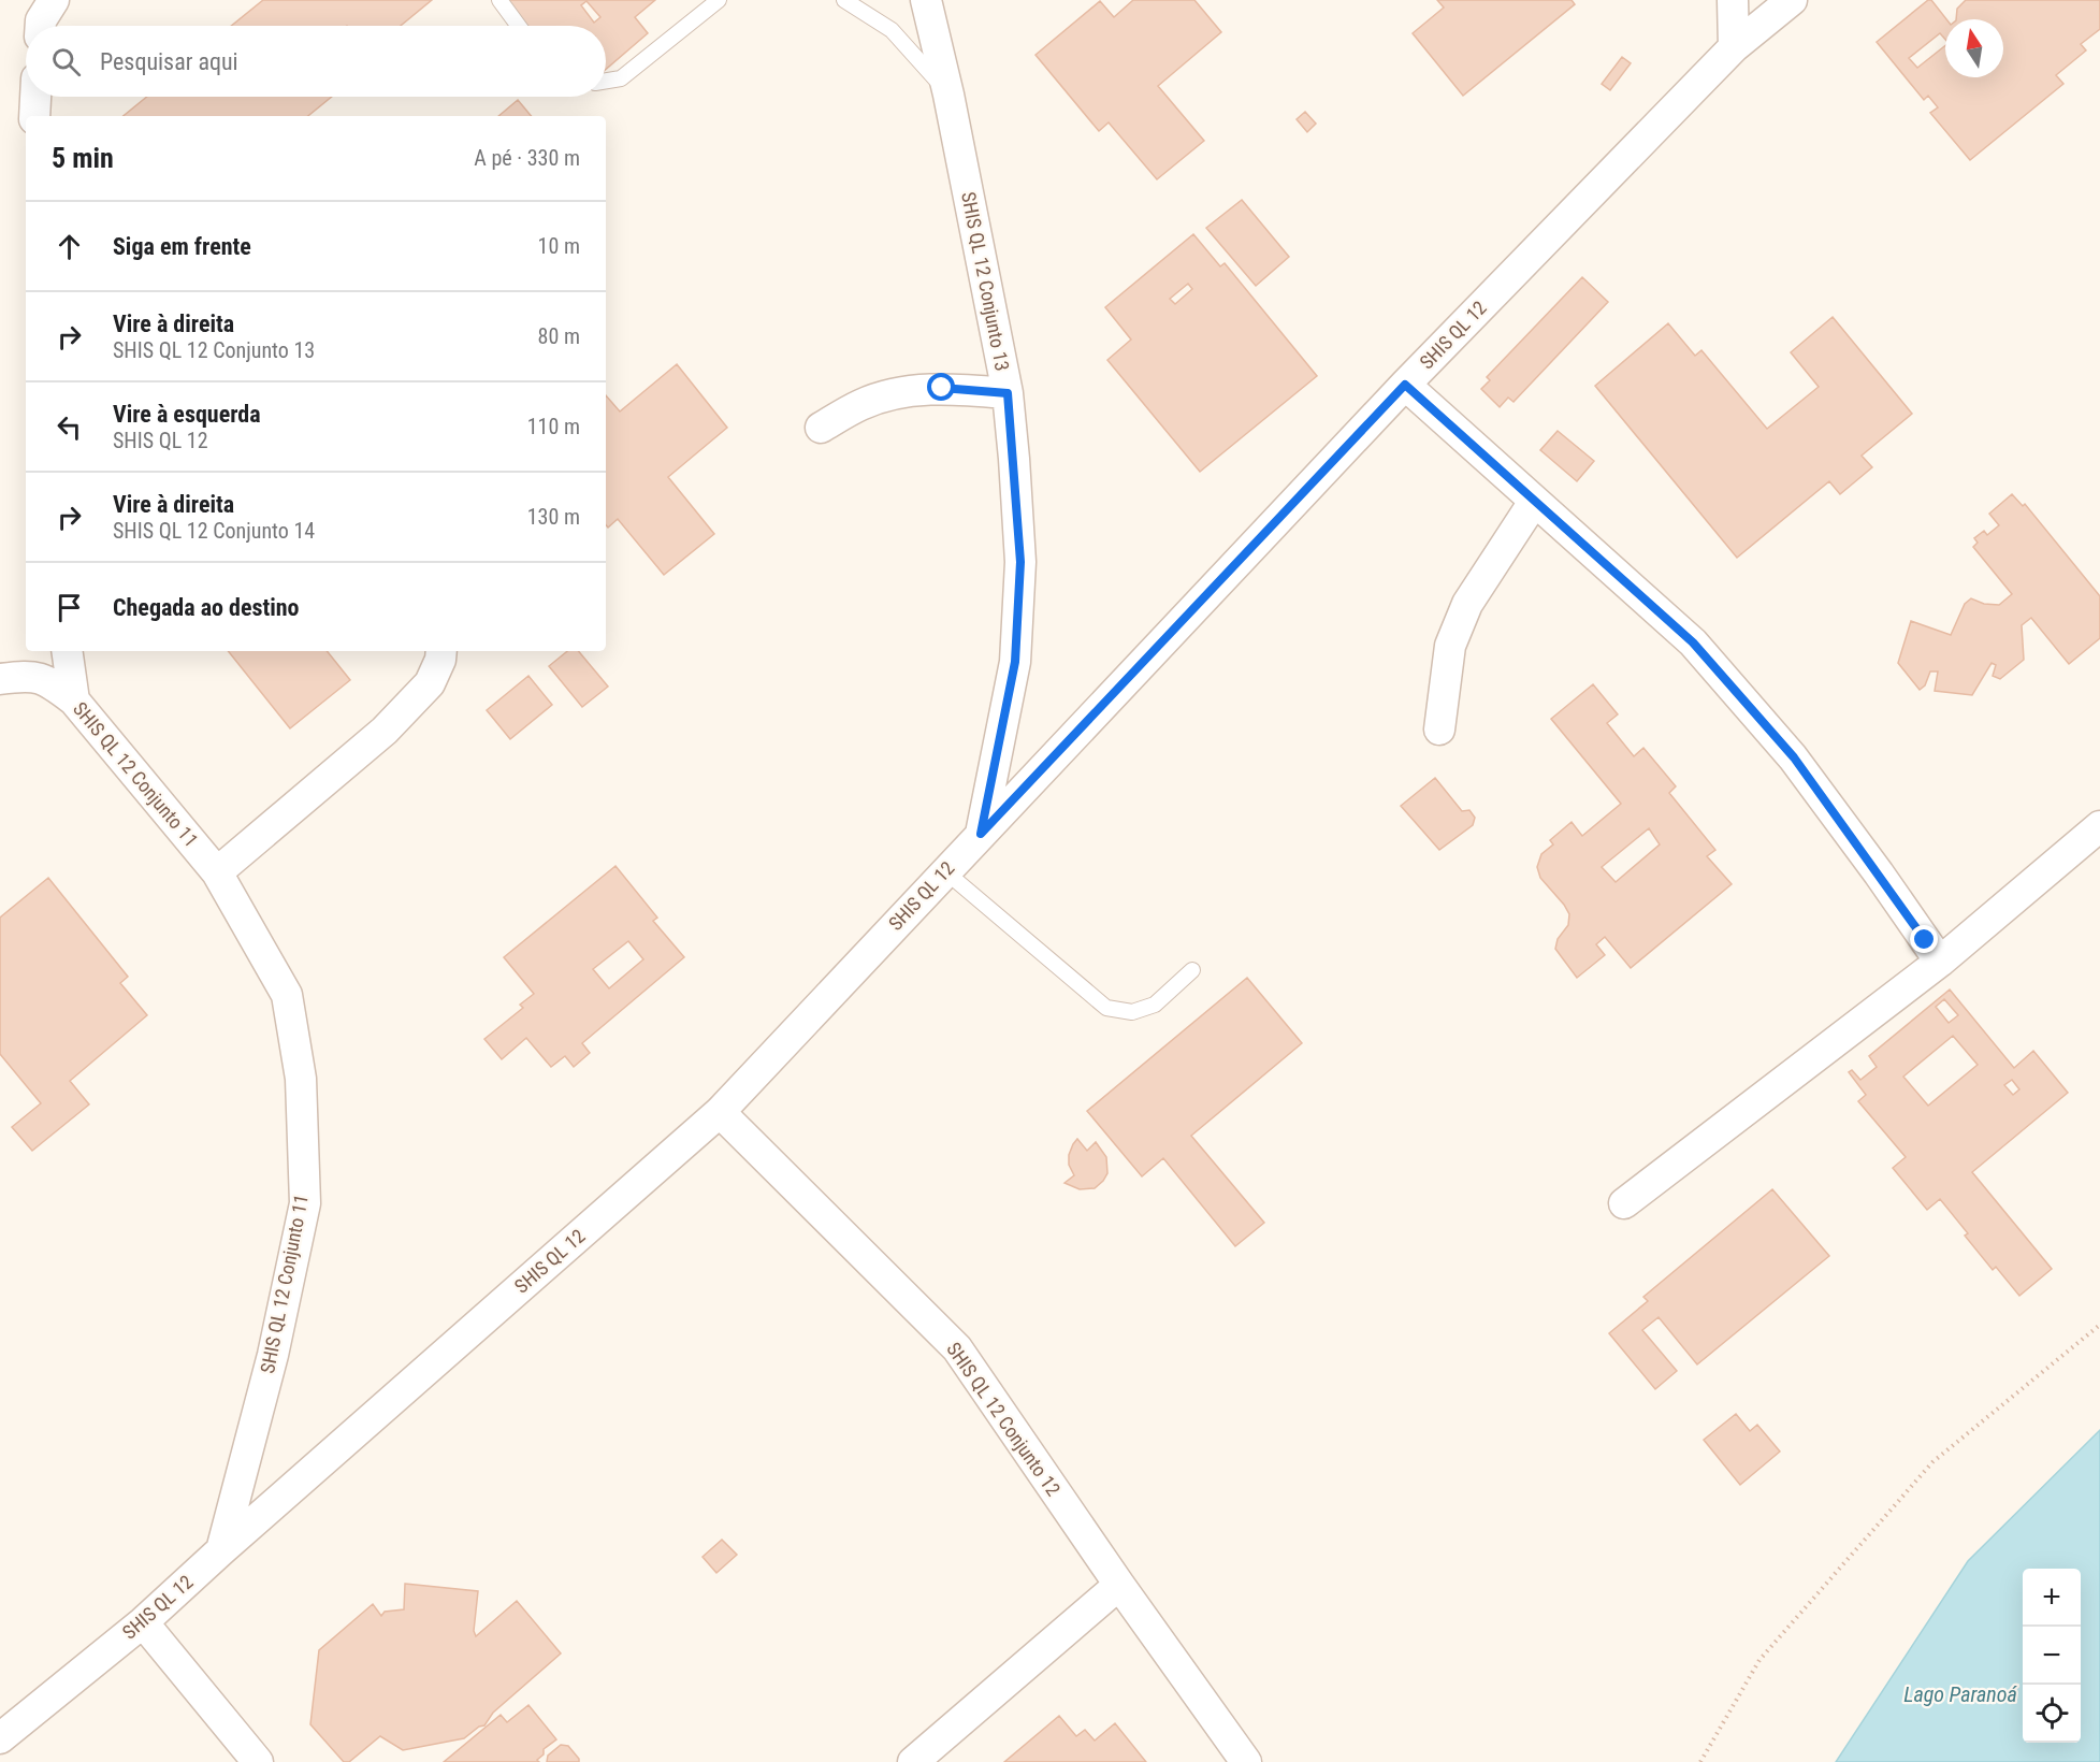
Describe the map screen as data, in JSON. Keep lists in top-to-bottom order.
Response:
{
  "streets": {
    "street": [
      "SHIS QL 12 Conjunto 13",
      "SHIS QL 12",
      "SHIS QL 12 Conjunto 11",
      "SHIS QL 12 Conjunto 12"
    ]
  },
  "crossings": [
    ["SHIS QL 12 Conjunto 13", "SHIS QL 12"],
    ["SHIS QL 12", "SHIS QL 12 Conjunto 11"],
    ["SHIS QL 12", "SHIS QL 12 Conjunto 12"]
  ],
  "water": ["Lago Paranoá"],
  "north": "top",
  "page": {
    "search": "Pesquisar aqui",
    "heading": ["5 min", "A pé · 330 m"],
    "list": [
      ["Siga em frente", "10 m"],
      ["Vire à direita", "SHIS QL 12 Conjunto 13", "80 m"],
      ["Vire à esquerda", "SHIS QL 12", "110 m"],
      ["Vire à direita", "SHIS QL 12 Conjunto 14", "130 m"],
      "Chegada ao destino"
    ],
    "map_buttons": ["+", "−"]
  }
}
